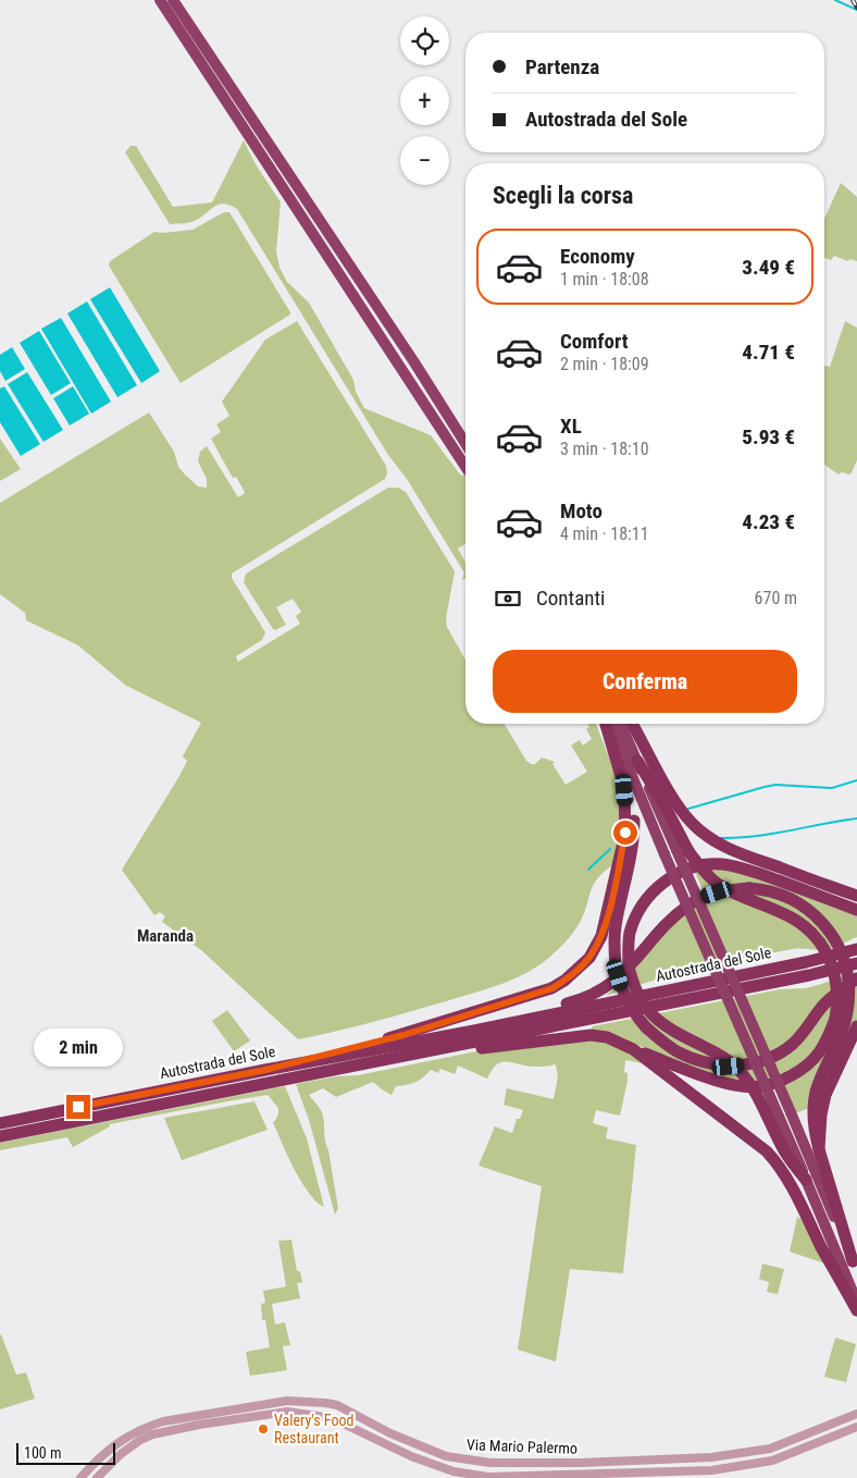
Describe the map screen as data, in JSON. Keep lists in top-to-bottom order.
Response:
{
  "streets": {
    "highway": ["Autostrada del Sole"],
    "street": ["Via Mario Palermo"]
  },
  "districts": ["Maranda"],
  "places": ["Valery's Food Restaurant"],
  "scale_bar": "100 m",
  "page": {
    "map_buttons": ["+", "−"],
    "banner": ["Partenza", "Autostrada del Sole"],
    "heading": "Scegli la corsa",
    "list": [
      {
        "name": "Economy",
        "note": "1 min · 18:08",
        "value": "3.49 €"
      },
      {
        "name": "Comfort",
        "note": "2 min · 18:09",
        "value": "4.71 €"
      },
      {
        "name": "XL",
        "note": "3 min · 18:10",
        "value": "5.93 €"
      },
      {
        "name": "Moto",
        "note": "4 min · 18:11",
        "value": "4.23 €"
      }
    ],
    "pay": ["Contanti", "670 m"],
    "buttons": "Conferma",
    "bubble": "2 min",
    "scale": "100 m"
  }
}
